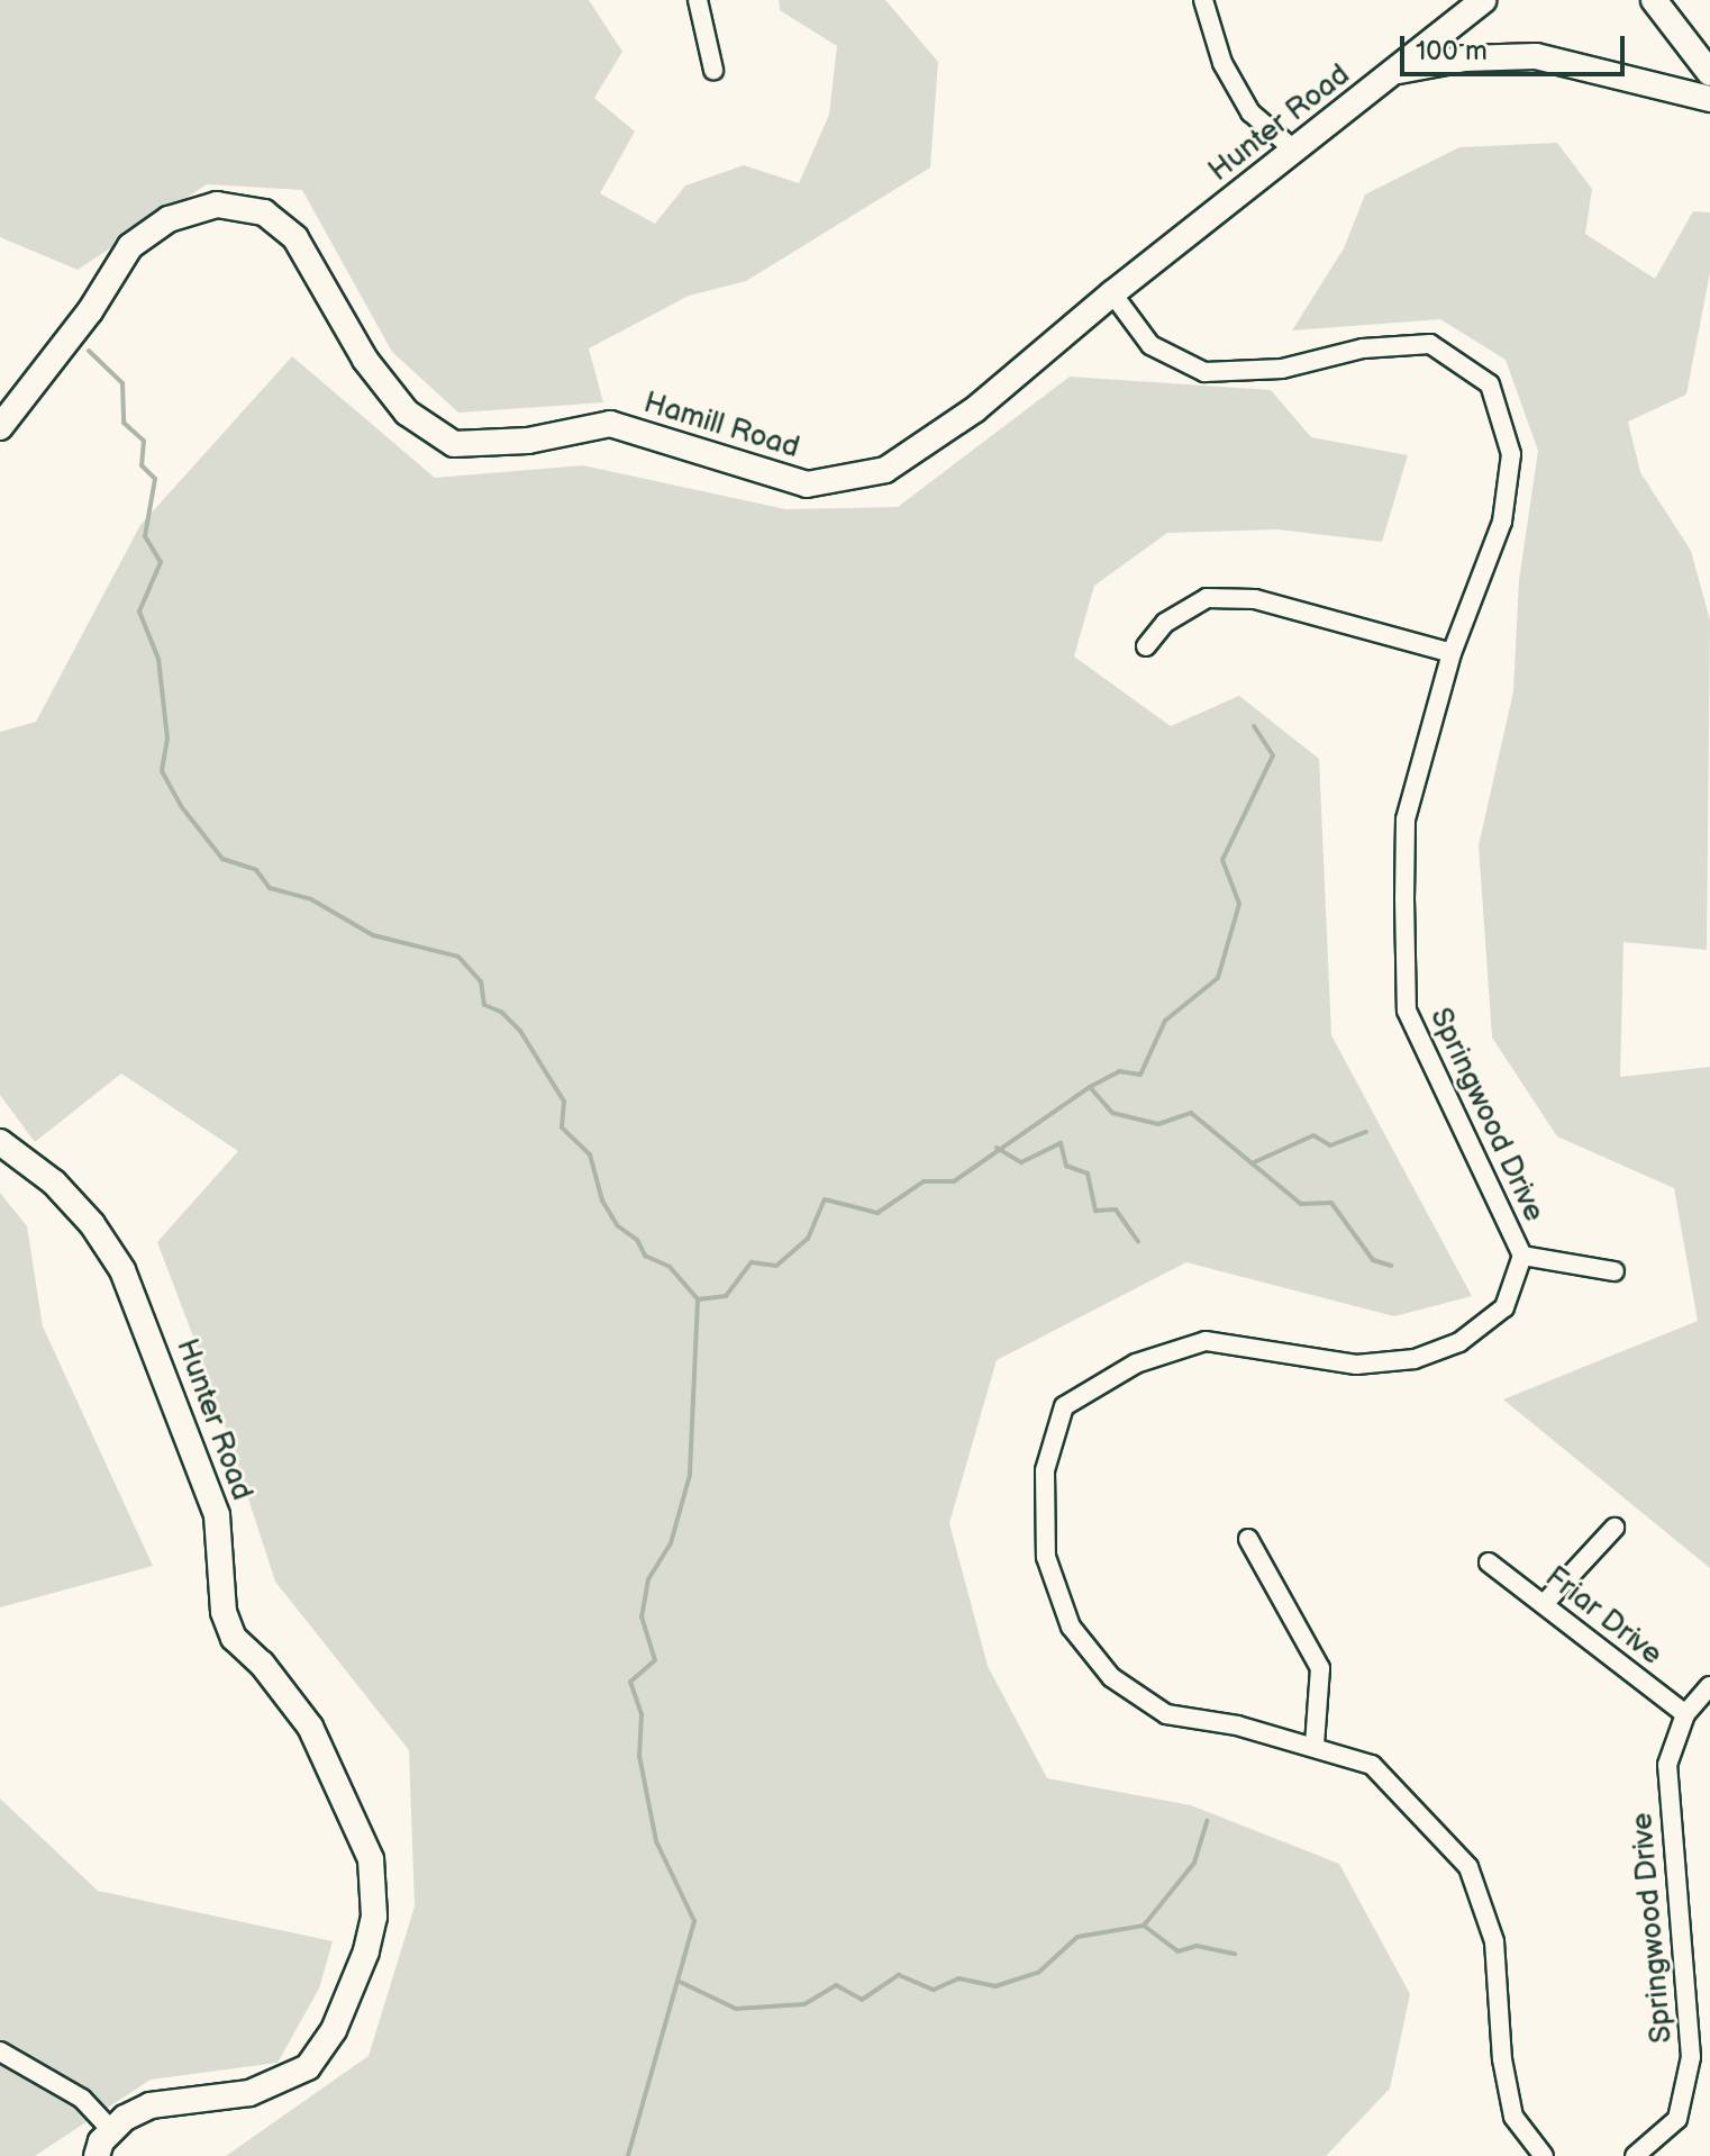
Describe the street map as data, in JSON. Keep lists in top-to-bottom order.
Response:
{
  "streets": {
    "street": [
      "Hunter Road",
      "Hamill Road",
      "Springwood Drive",
      "Friar Drive"
    ]
  },
  "crossings": [
    ["Hunter Road", "Hamill Road"],
    ["Hunter Road", "Springwood Drive"],
    ["Hamill Road", "Springwood Drive"],
    ["Springwood Drive", "Friar Drive"]
  ],
  "scale_bar": "100 m"
}
